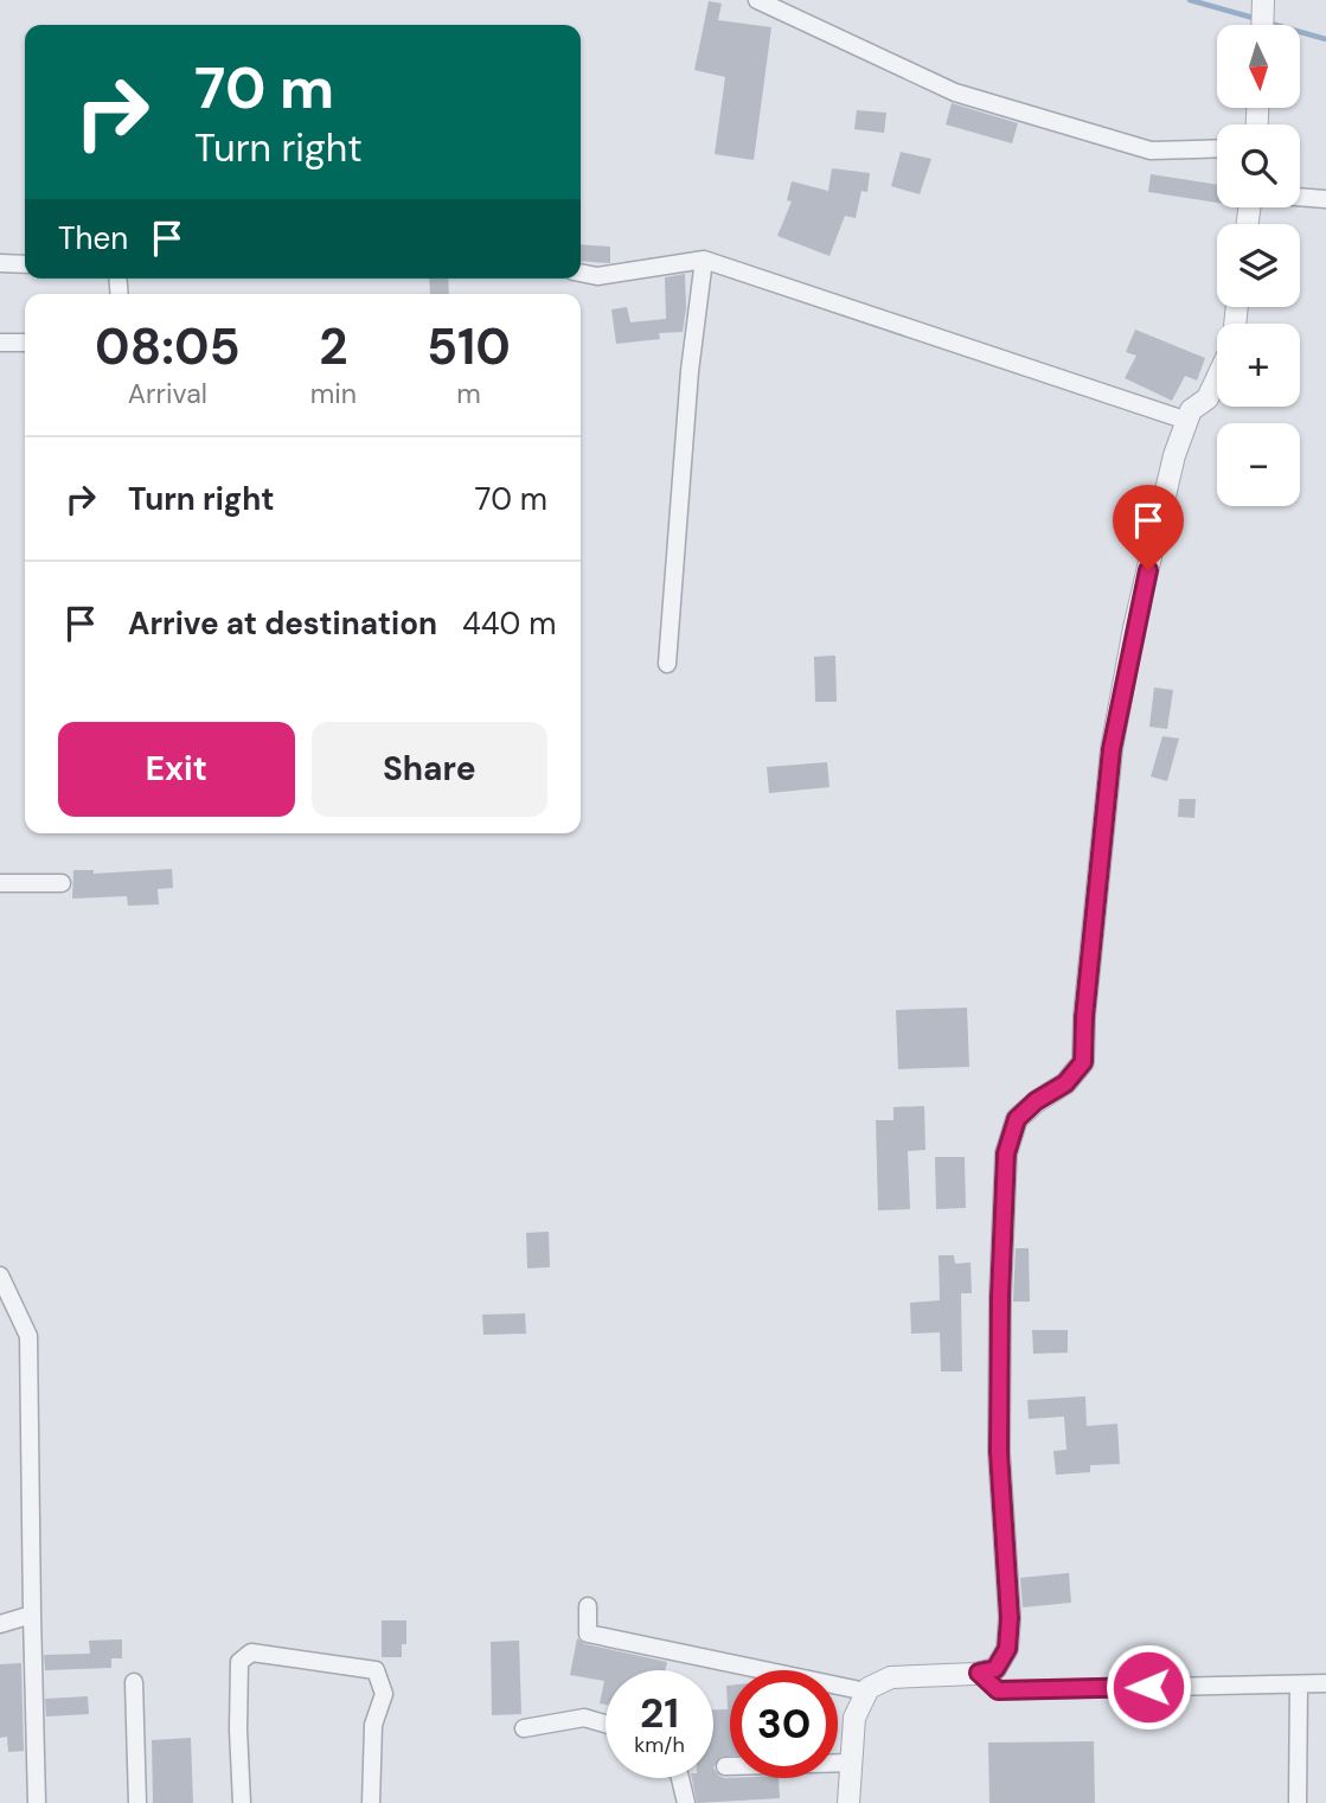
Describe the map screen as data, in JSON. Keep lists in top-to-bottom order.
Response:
{
  "north": "bottom",
  "page": {
    "map_buttons": ["+", "−"],
    "turn": ["70 m", "Turn right"],
    "then": "Then",
    "eta": [
      "08:05",
      "Arrival",
      "2",
      "min",
      "510",
      "m"
    ],
    "list": [
      {
        "name": "Turn right",
        "value": "70 m"
      },
      {
        "name": "Arrive at destination",
        "value": "440 m"
      }
    ],
    "buttons": ["Exit", "Share"],
    "speed": "21 km/h",
    "limit": "30"
  }
}
